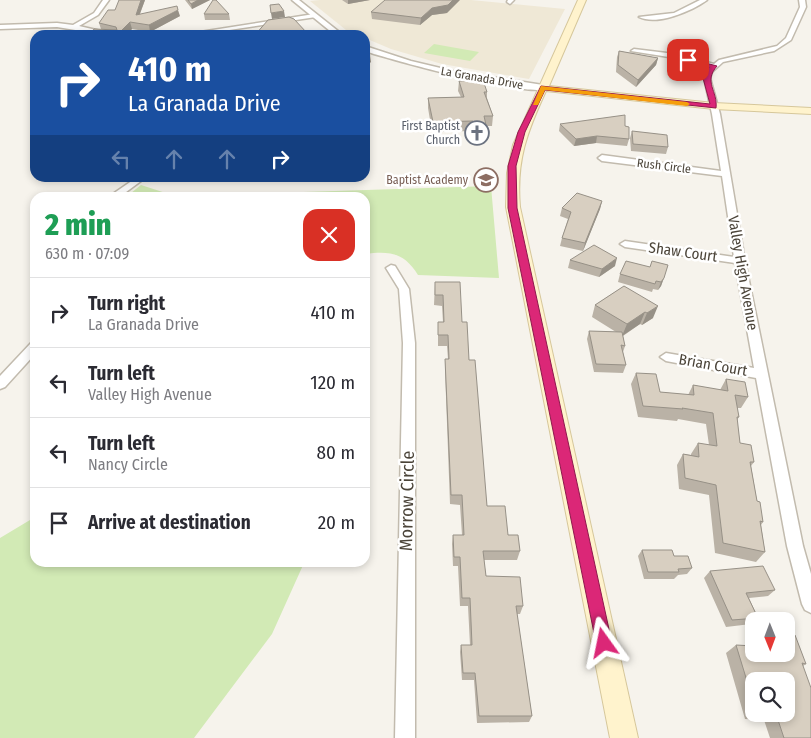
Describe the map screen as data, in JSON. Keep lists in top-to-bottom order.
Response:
{
  "streets": {
    "main road": ["La Granada Drive"],
    "street": [
      "Rush Circle",
      "Shaw Court",
      "Valley High Avenue",
      "Brian Court",
      "Morrow Circle"
    ]
  },
  "crossings": [
    ["La Granada Drive", "Valley High Avenue"],
    ["Rush Circle", "Valley High Avenue"],
    ["Shaw Court", "Valley High Avenue"],
    ["Valley High Avenue", "Brian Court"]
  ],
  "places": {
    "church": ["First Baptist Church"],
    "school or university": ["Baptist Academy"]
  },
  "north": "bottom",
  "page": {
    "turn": ["410 m", "La Granada Drive"],
    "heading": ["2 min", "630 m · 07:09"],
    "list": [
      {
        "name": "Turn right",
        "note": "La Granada Drive",
        "value": "410 m"
      },
      {
        "name": "Turn left",
        "note": "Valley High Avenue",
        "value": "120 m"
      },
      {
        "name": "Turn left",
        "note": "Nancy Circle",
        "value": "80 m"
      },
      {
        "name": "Arrive at destination",
        "value": "20 m"
      }
    ]
  }
}
